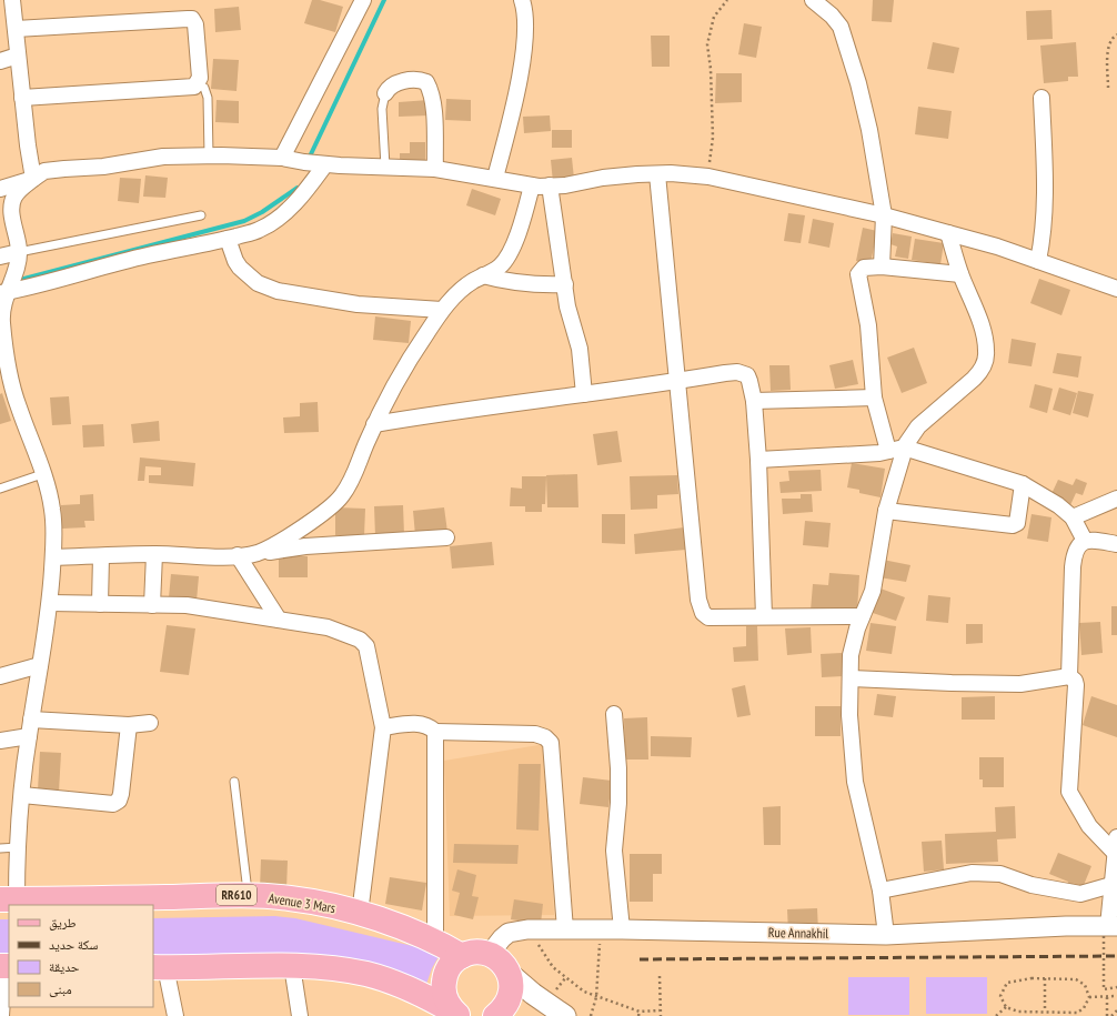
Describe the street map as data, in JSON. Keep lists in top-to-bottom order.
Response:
{
  "streets": {
    "main road": ["RR610", "Avenue 3 Mars"],
    "street": ["Rue Annakhil"]
  },
  "legend": [
    "طريق",
    "سكة حديد",
    "حديقة",
    "مبنى"
  ]
}
